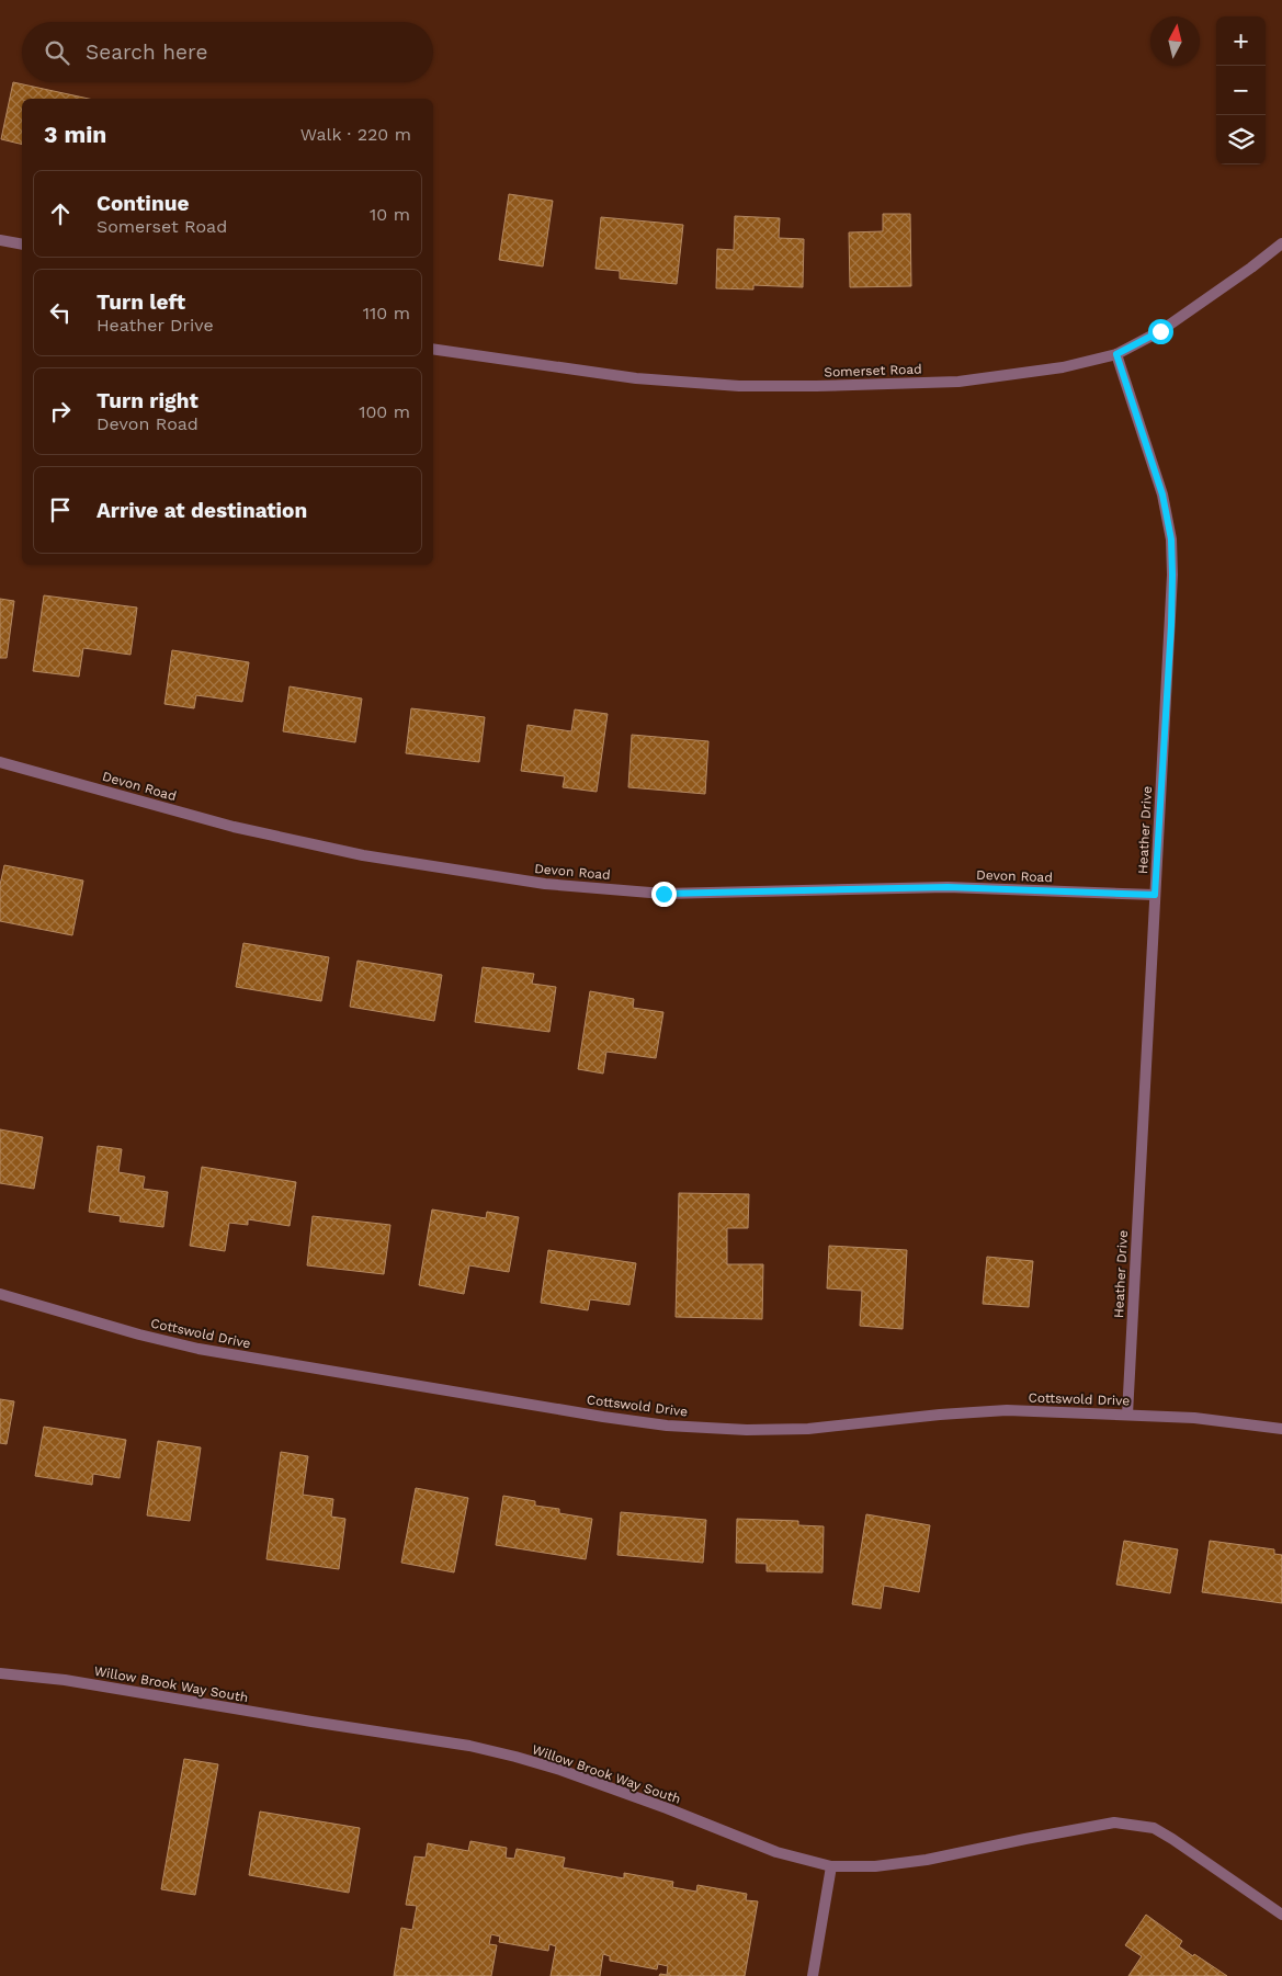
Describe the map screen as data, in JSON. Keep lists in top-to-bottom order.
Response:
{
  "streets": {
    "street": [
      "Somerset Road",
      "Devon Road",
      "Heather Drive",
      "Cottswold Drive",
      "Willow Brook Way South"
    ]
  },
  "crossings": [
    ["Somerset Road", "Heather Drive"],
    ["Devon Road", "Heather Drive"],
    ["Heather Drive", "Cottswold Drive"]
  ],
  "north": "top",
  "page": {
    "map_buttons": ["+", "−"],
    "search": "Search here",
    "heading": ["3 min", "Walk · 220 m"],
    "list": [
      ["Continue", "Somerset Road", "10 m"],
      ["Turn left", "Heather Drive", "110 m"],
      ["Turn right", "Devon Road", "100 m"],
      "Arrive at destination"
    ]
  }
}
